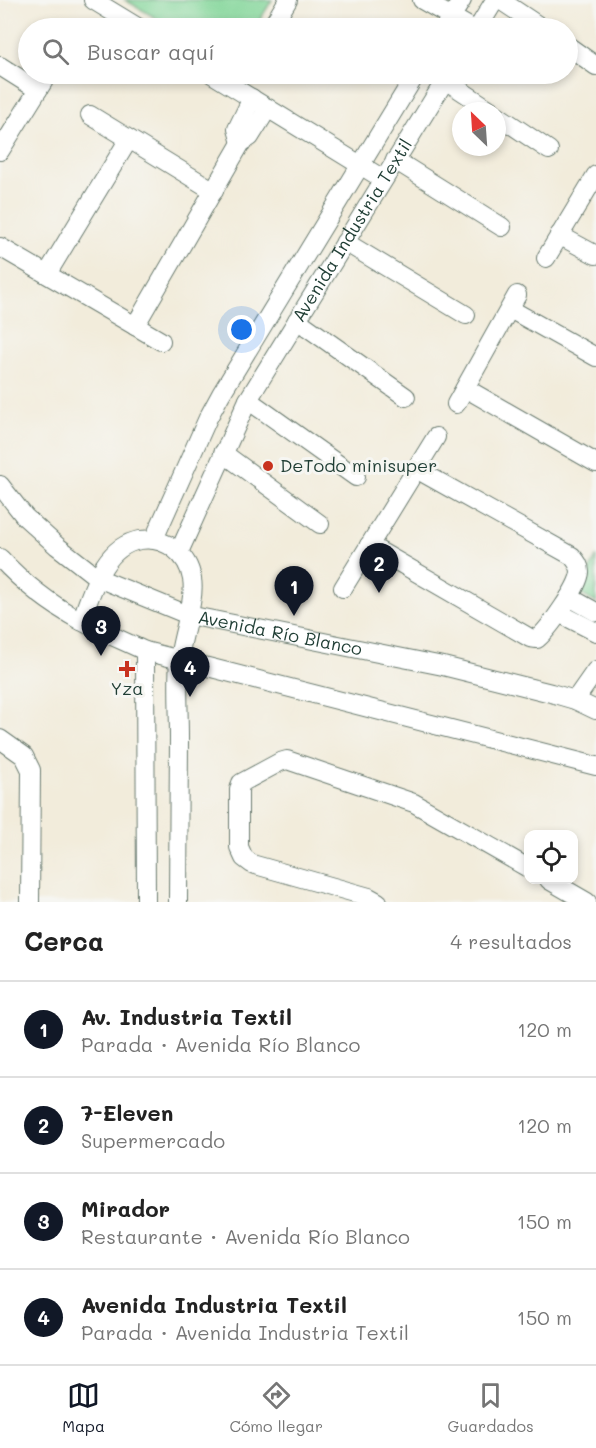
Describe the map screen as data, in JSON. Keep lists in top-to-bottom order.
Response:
{
  "streets": {
    "street": ["Avenida Industria Textil", "Avenida Río Blanco"]
  },
  "places": {
    "other": ["DeTodo minisuper"],
    "health": ["Yza"]
  },
  "north": "top left",
  "page": {
    "search": "Buscar aquí",
    "pins": [
      "2",
      "1",
      "3",
      "4"
    ],
    "heading": ["Cerca", "4 resultados"],
    "list": [
      {
        "mark": "1",
        "name": "Av. Industria Textil",
        "note": "Parada · Avenida Río Blanco",
        "value": "120 m"
      },
      {
        "mark": "2",
        "name": "7-Eleven",
        "note": "Supermercado",
        "value": "120 m"
      },
      {
        "mark": "3",
        "name": "Mirador",
        "note": "Restaurante · Avenida Río Blanco",
        "value": "150 m"
      },
      {
        "mark": "4",
        "name": "Avenida Industria Textil",
        "note": "Parada · Avenida Industria Textil",
        "value": "150 m"
      }
    ],
    "nav": ["Mapa", "Cómo llegar", "Guardados"]
  }
}
